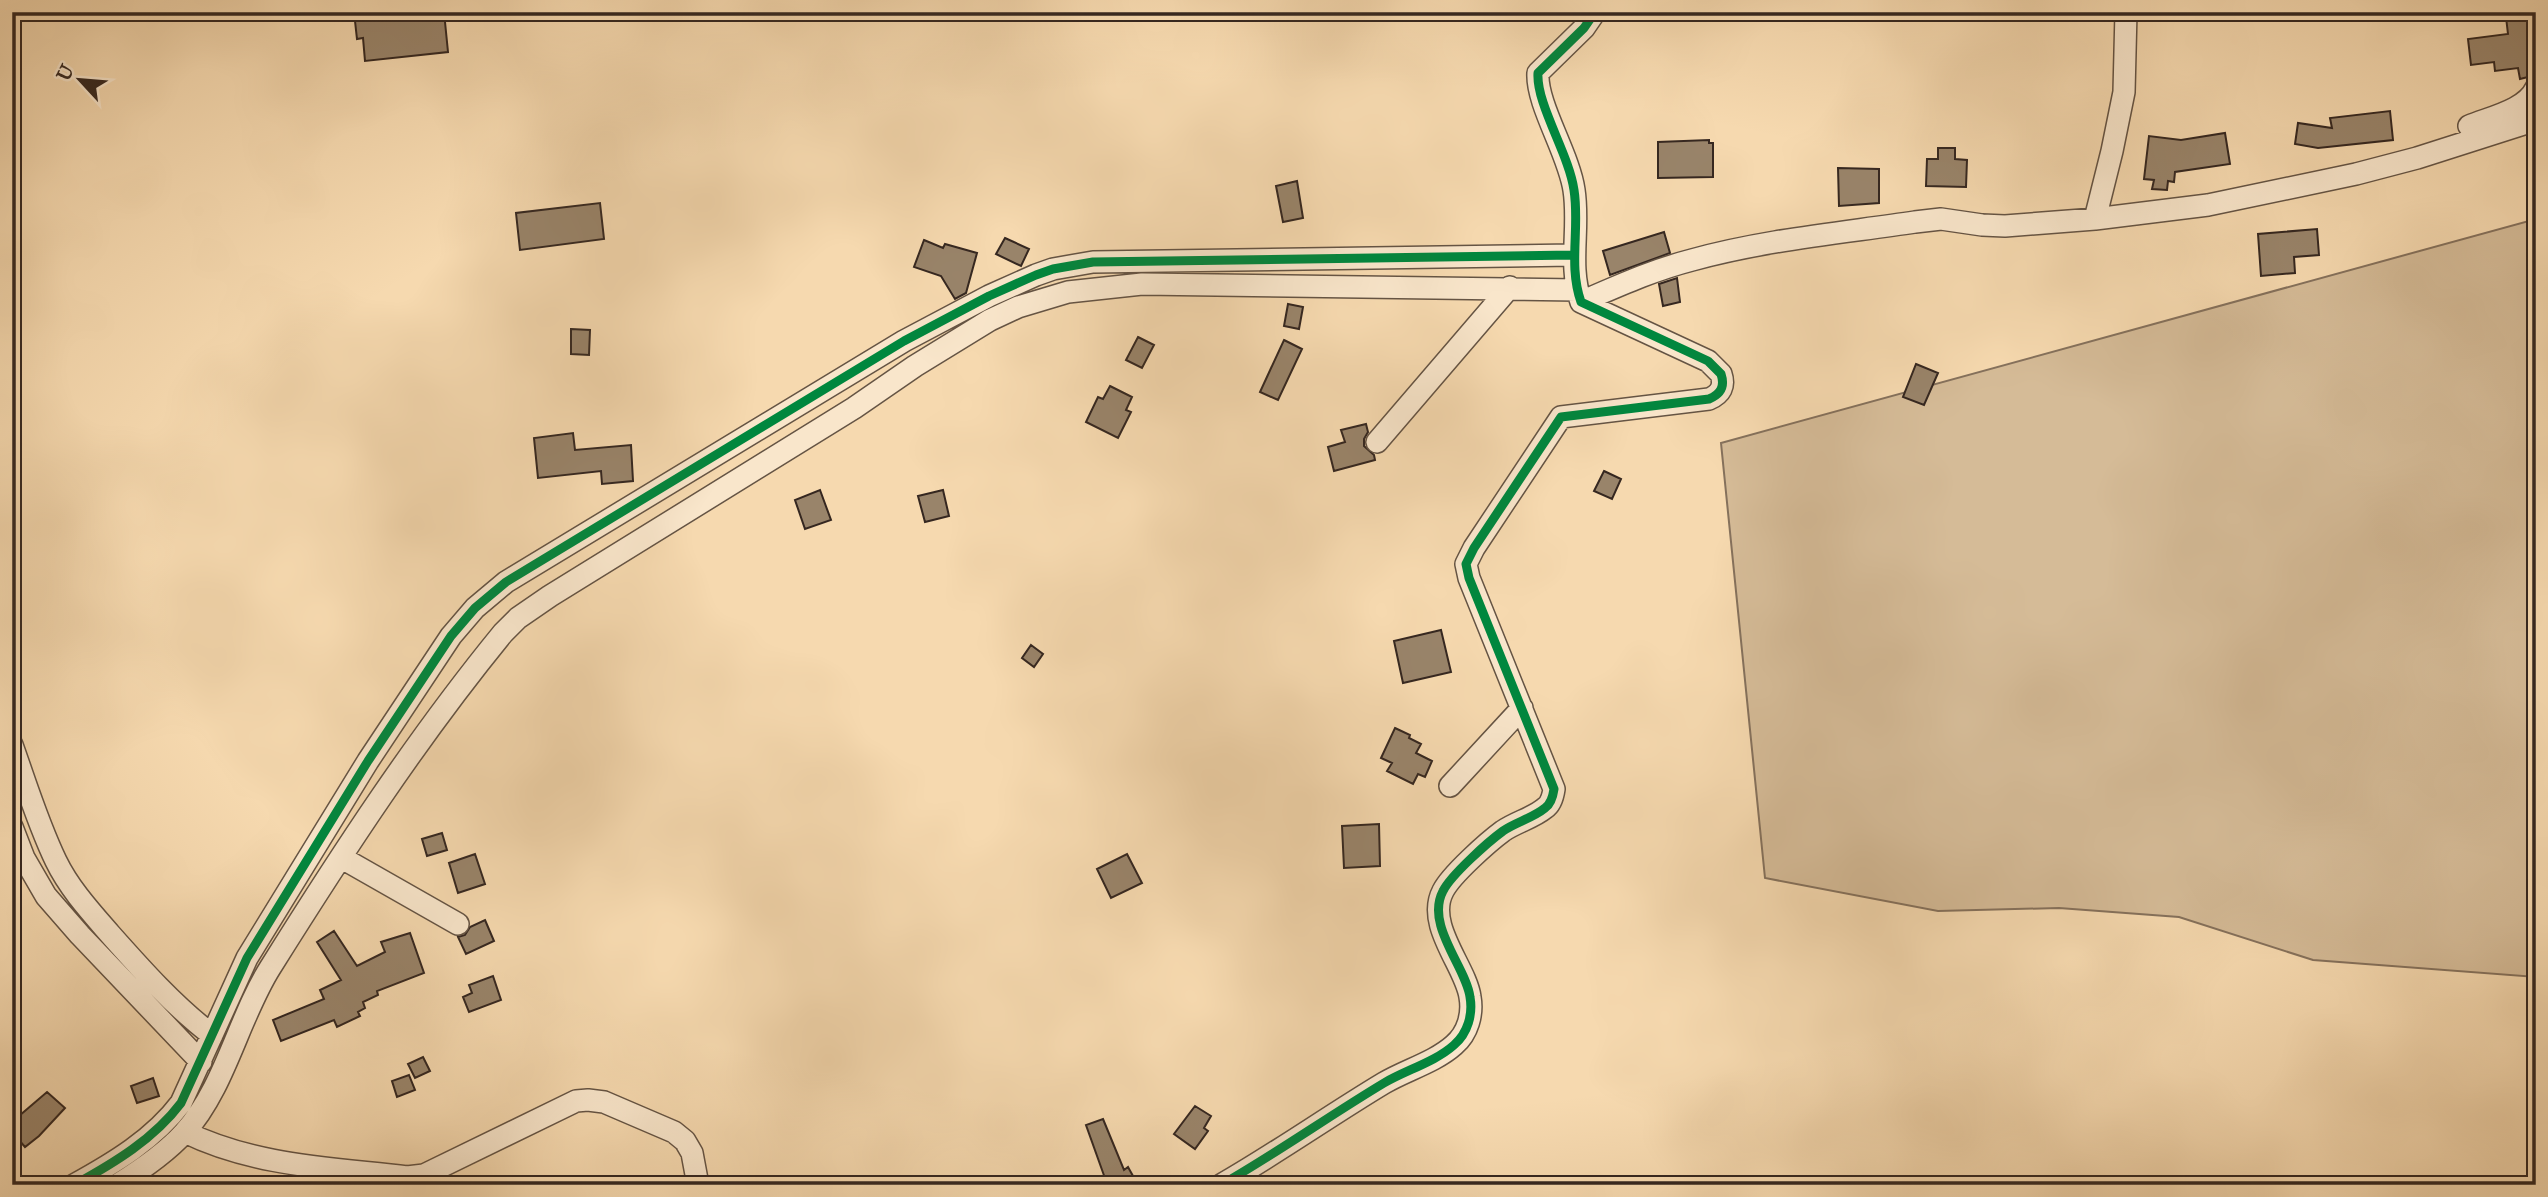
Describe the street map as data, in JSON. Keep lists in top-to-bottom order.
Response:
{
  "north": "top left"
}
